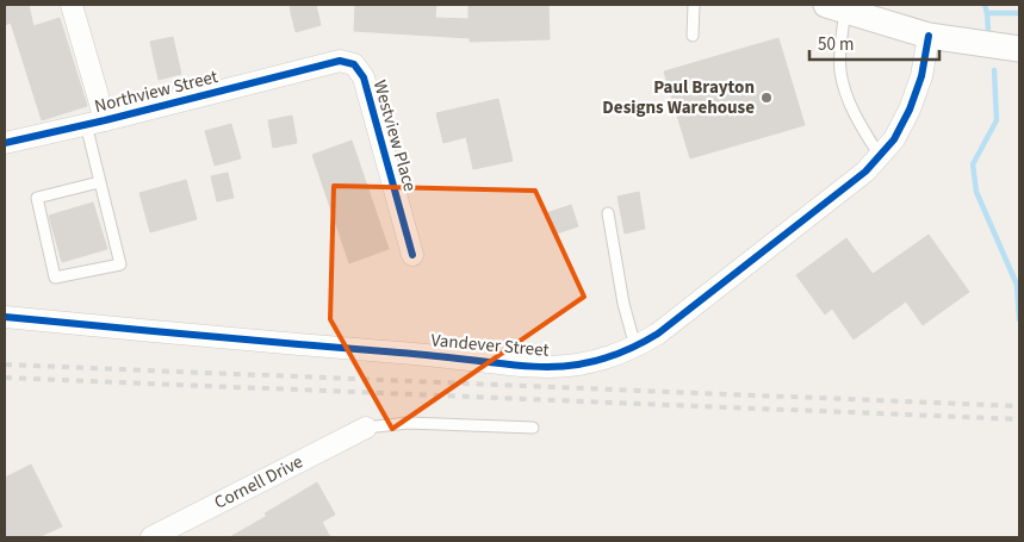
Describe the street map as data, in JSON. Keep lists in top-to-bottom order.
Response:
{
  "streets": {
    "street": [
      "Northview Street",
      "Westview Place",
      "Vandever Street",
      "Cornell Drive"
    ]
  },
  "crossings": [
    ["Northview Street", "Westview Place"]
  ],
  "places": ["Paul Brayton Designs Warehouse"],
  "scale_bar": "50 m"
}
